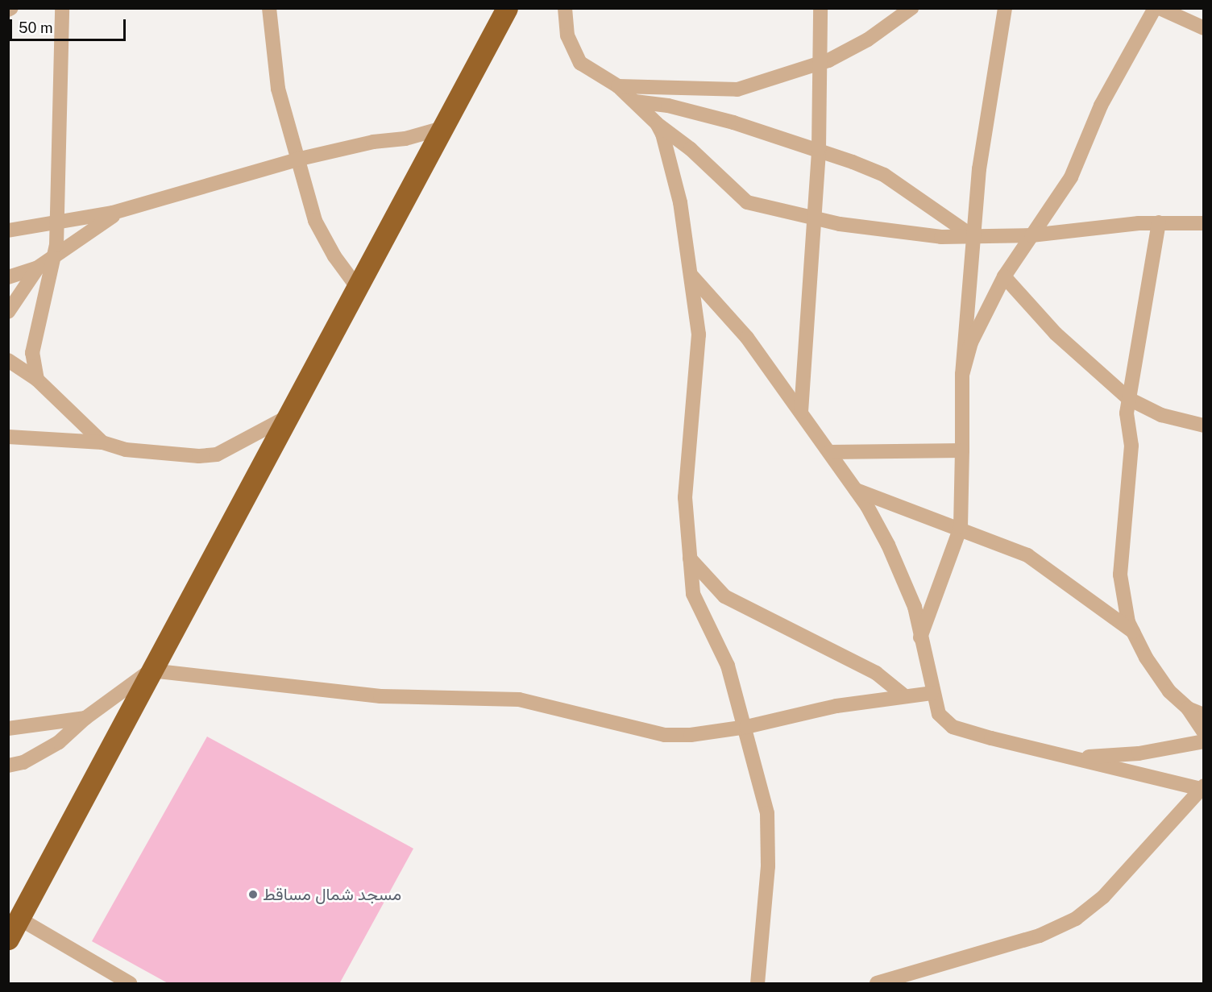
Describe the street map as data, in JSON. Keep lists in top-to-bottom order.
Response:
{
  "places": ["مسجد شمال مساقط"],
  "scale_bar": "50 m"
}
